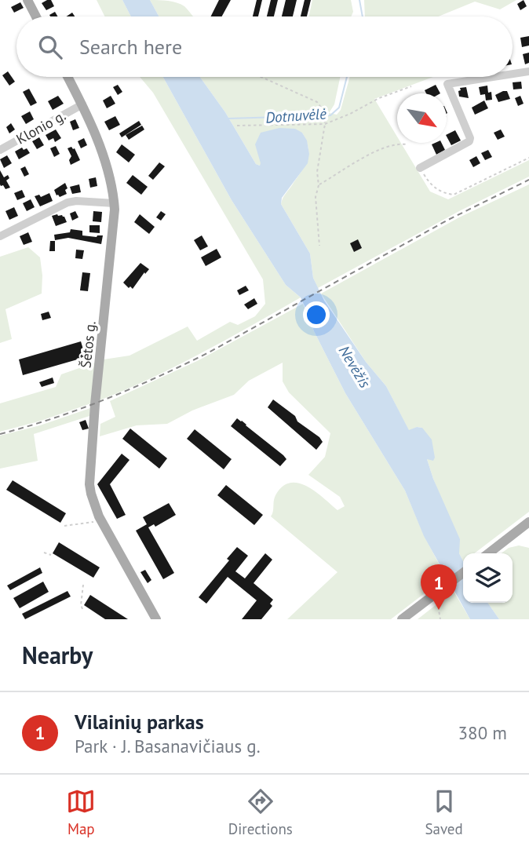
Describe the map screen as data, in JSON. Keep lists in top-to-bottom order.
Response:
{
  "streets": {
    "main road": ["Šėtos g."],
    "street": ["Klonio g."]
  },
  "crossings": [
    ["Klonio g.", "Šėtos g."]
  ],
  "water": ["Dotnuvėlė", "Nevėžis"],
  "north": "bottom right",
  "page": {
    "search": "Search here",
    "pins": "1",
    "heading": "Nearby",
    "list": [
      {
        "mark": "1",
        "name": "Vilainių parkas",
        "note": "Park · J. Basanavičiaus g.",
        "value": "380 m"
      }
    ],
    "nav": ["Map", "Directions", "Saved"]
  }
}
